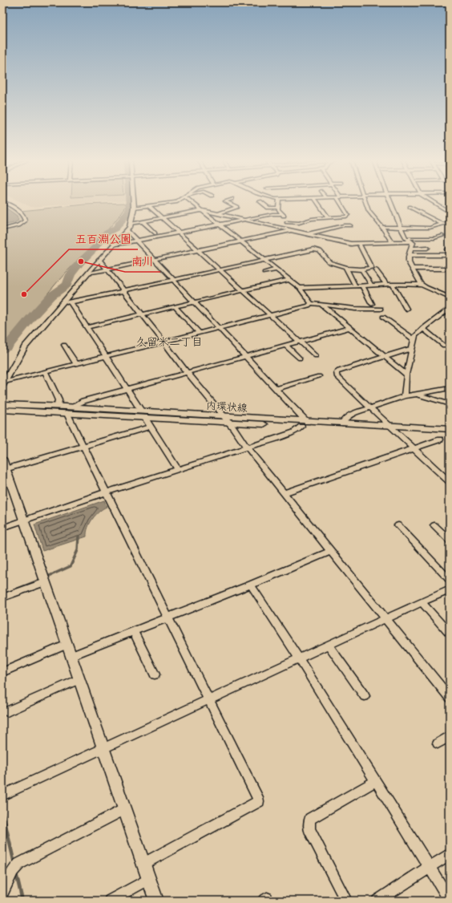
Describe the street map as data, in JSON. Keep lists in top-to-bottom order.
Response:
{
  "streets": {
    "street": ["内環状線"]
  },
  "districts": ["久留米二丁目"],
  "places": ["南川", "五百淵公園"]
}
